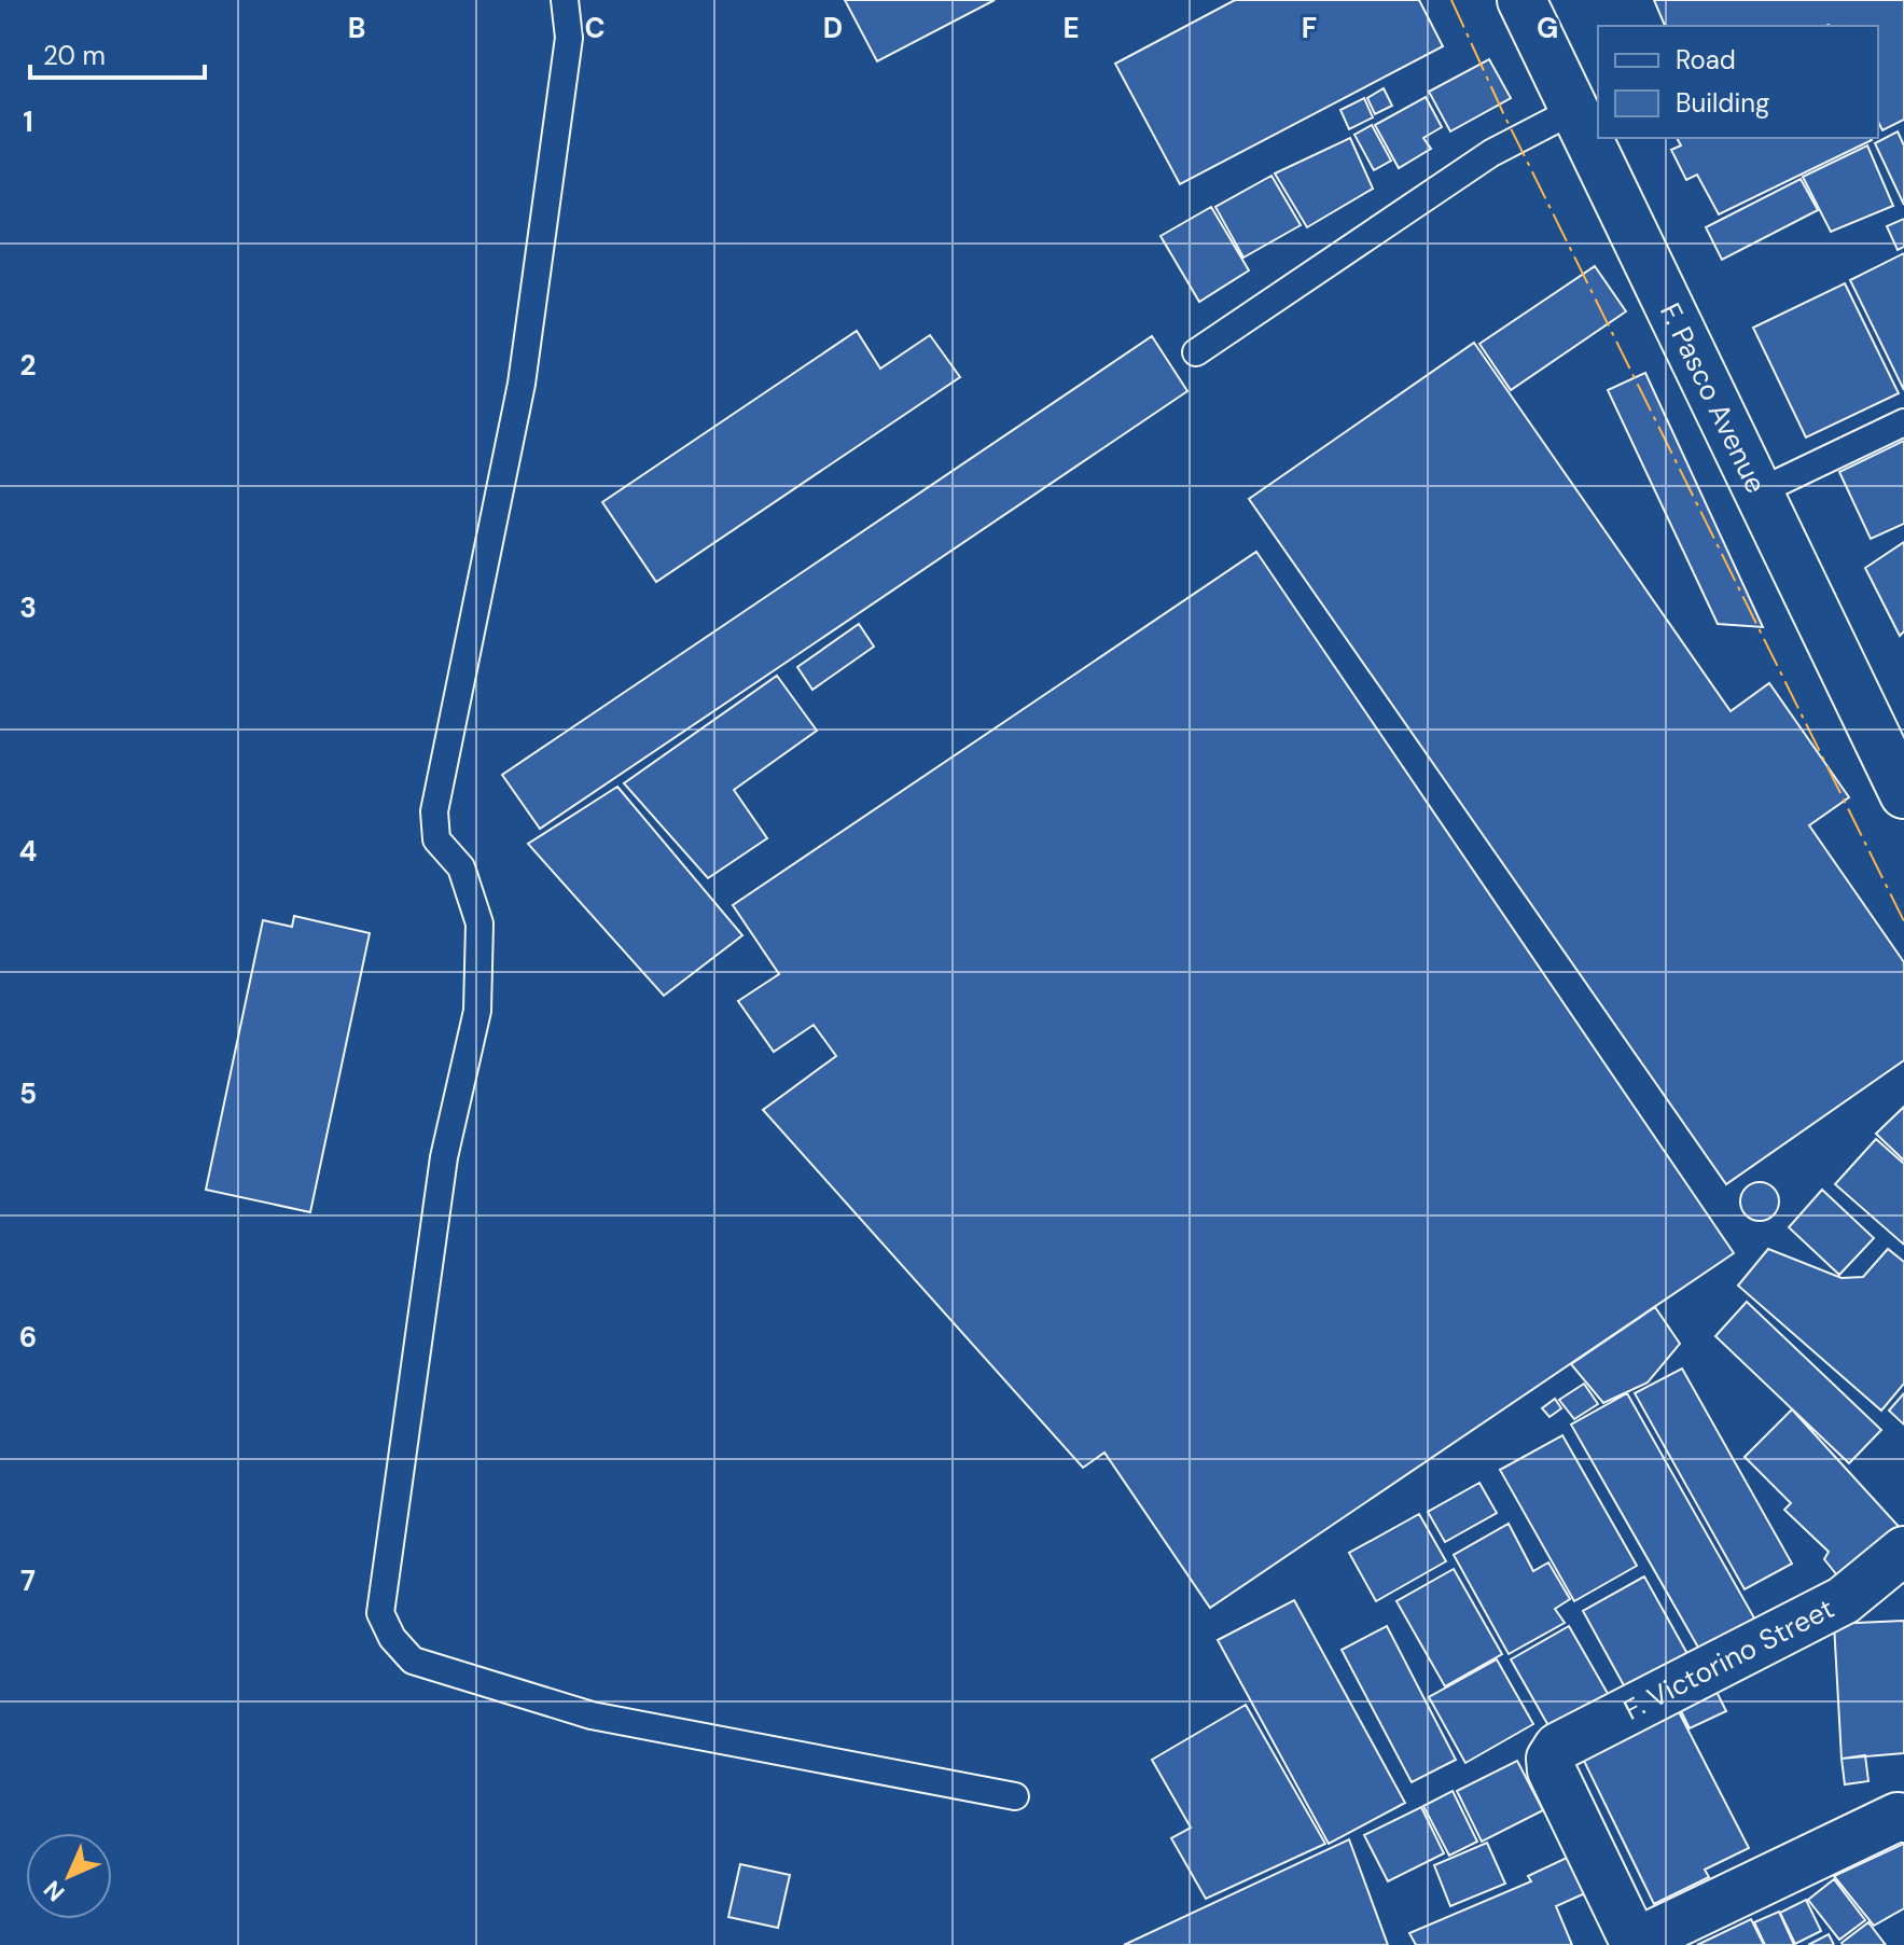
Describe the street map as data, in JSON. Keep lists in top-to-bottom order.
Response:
{
  "streets": {
    "street": ["F. Pasco Avenue", "F. Victorino Street"]
  },
  "legend": ["Road", "Building"],
  "scale_bar": "20 m",
  "north": "bottom left",
  "grid": {
    "columns": [
      "B",
      "C",
      "D",
      "E",
      "F",
      "G"
    ],
    "rows": [
      "1",
      "2",
      "3",
      "4",
      "5",
      "6",
      "7"
    ]
  }
}
